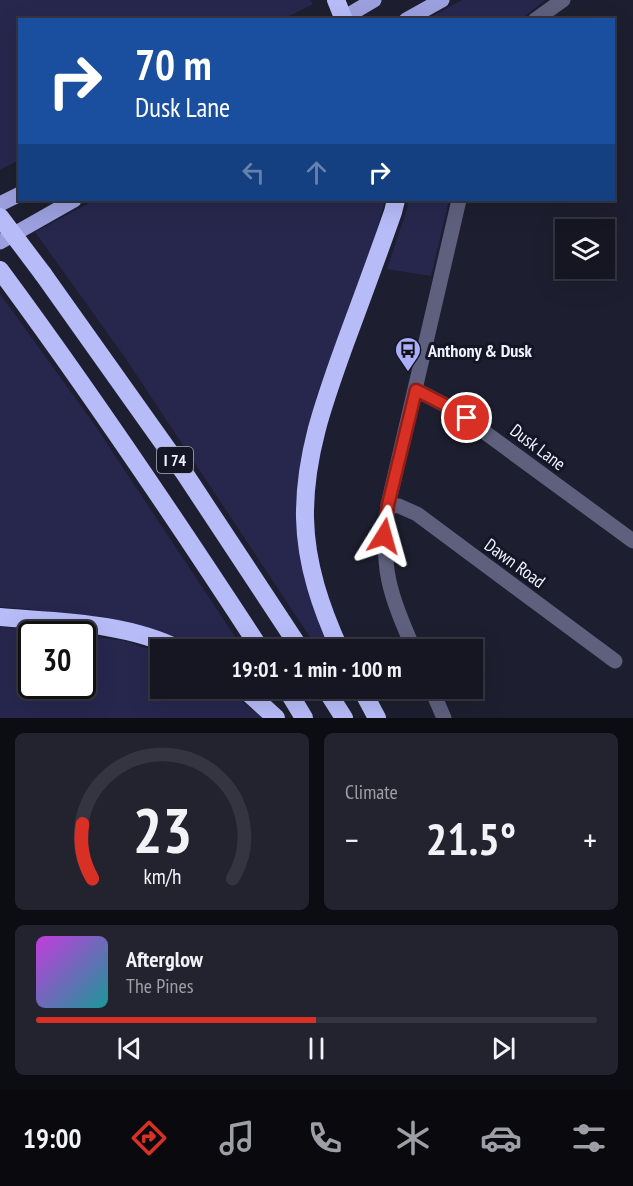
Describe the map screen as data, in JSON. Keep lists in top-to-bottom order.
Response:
{
  "streets": {
    "highway": ["I 74"],
    "street": ["Dusk Lane", "Dawn Road"]
  },
  "places": {
    "bus stop": ["Anthony & Dusk"]
  },
  "page": {
    "turn": ["70 m", "Dusk Lane"],
    "limit": "30",
    "trip": "19:01 · 1 min · 100 m",
    "tile": "Climate",
    "heat": ["−", "21.5°", "+"],
    "song": ["Afterglow", "The Pines"],
    "tabs": "19:00",
    "gauge": ["23", "km/h"]
  }
}
